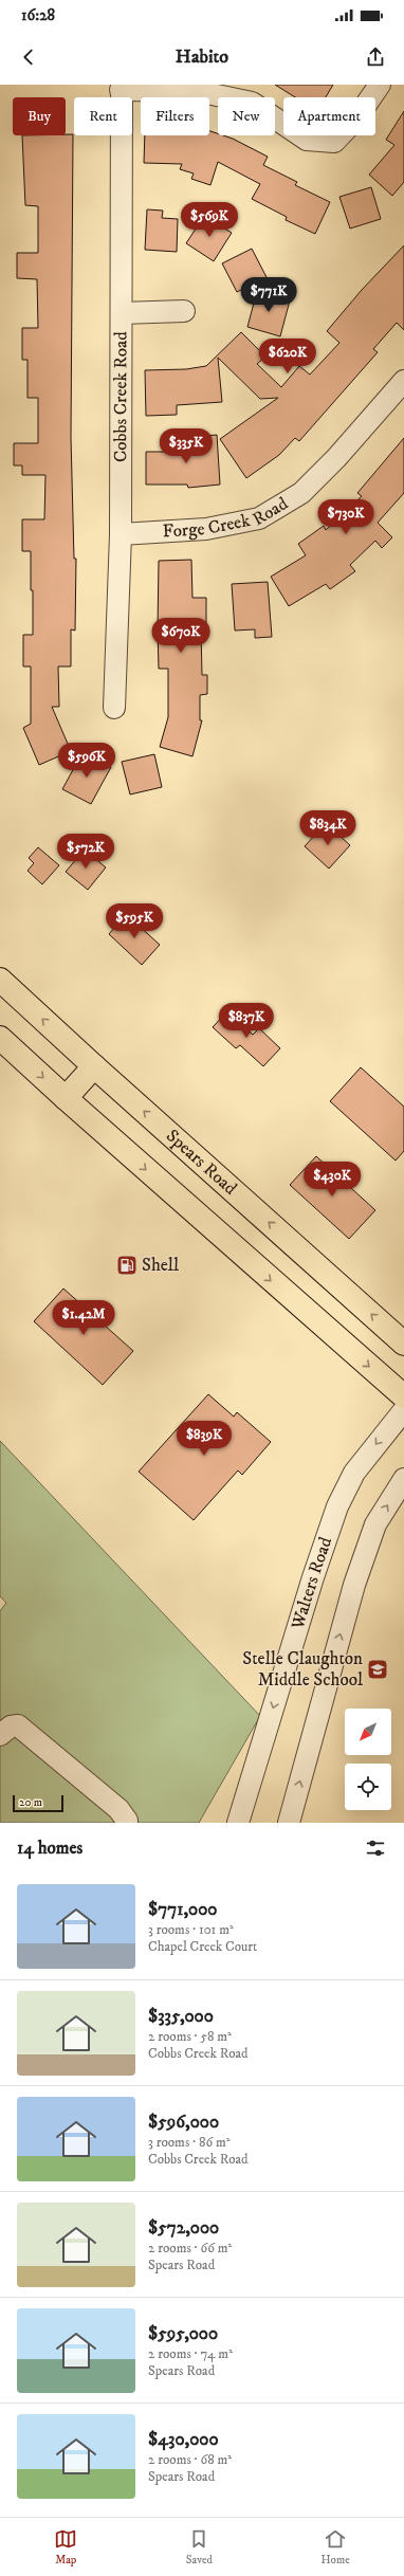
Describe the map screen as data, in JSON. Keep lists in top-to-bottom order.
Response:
{
  "streets": {
    "main road": ["Spears Road"],
    "street": ["Cobbs Creek Road", "Forge Creek Road", "Walters Road"]
  },
  "crossings": [
    ["Cobbs Creek Road", "Forge Creek Road"]
  ],
  "places": {
    "fuel station": ["Shell"],
    "school or university": ["Stelle Claughton Middle School"]
  },
  "scale_bar": "20 m",
  "north": "bottom left",
  "page": {
    "status": "16:28",
    "header": "Habito",
    "chip": [
      "Buy",
      "Rent",
      "Filters",
      "New",
      "Apartment"
    ],
    "price": [
      "$569K",
      "$771K",
      "$620K",
      "$335K",
      "$730K",
      "$670K",
      "$596K",
      "$834K",
      "$572K",
      "$595K",
      "$837K",
      "$430K",
      "$1.42M",
      "$839K"
    ],
    "scale": "20 m",
    "heading": "14 homes",
    "list": [
      {
        "name": "$771,000",
        "note": "3 rooms · 101 m² · Chapel Creek Court"
      },
      {
        "name": "$335,000",
        "note": "2 rooms · 58 m² · Cobbs Creek Road"
      },
      {
        "name": "$596,000",
        "note": "3 rooms · 86 m² · Cobbs Creek Road"
      },
      {
        "name": "$572,000",
        "note": "2 rooms · 66 m² · Spears Road"
      },
      {
        "name": "$595,000",
        "note": "2 rooms · 74 m² · Spears Road"
      },
      {
        "name": "$430,000",
        "note": "2 rooms · 68 m² · Spears Road"
      }
    ],
    "tabs": ["Map", "Saved", "Home"]
  }
}
